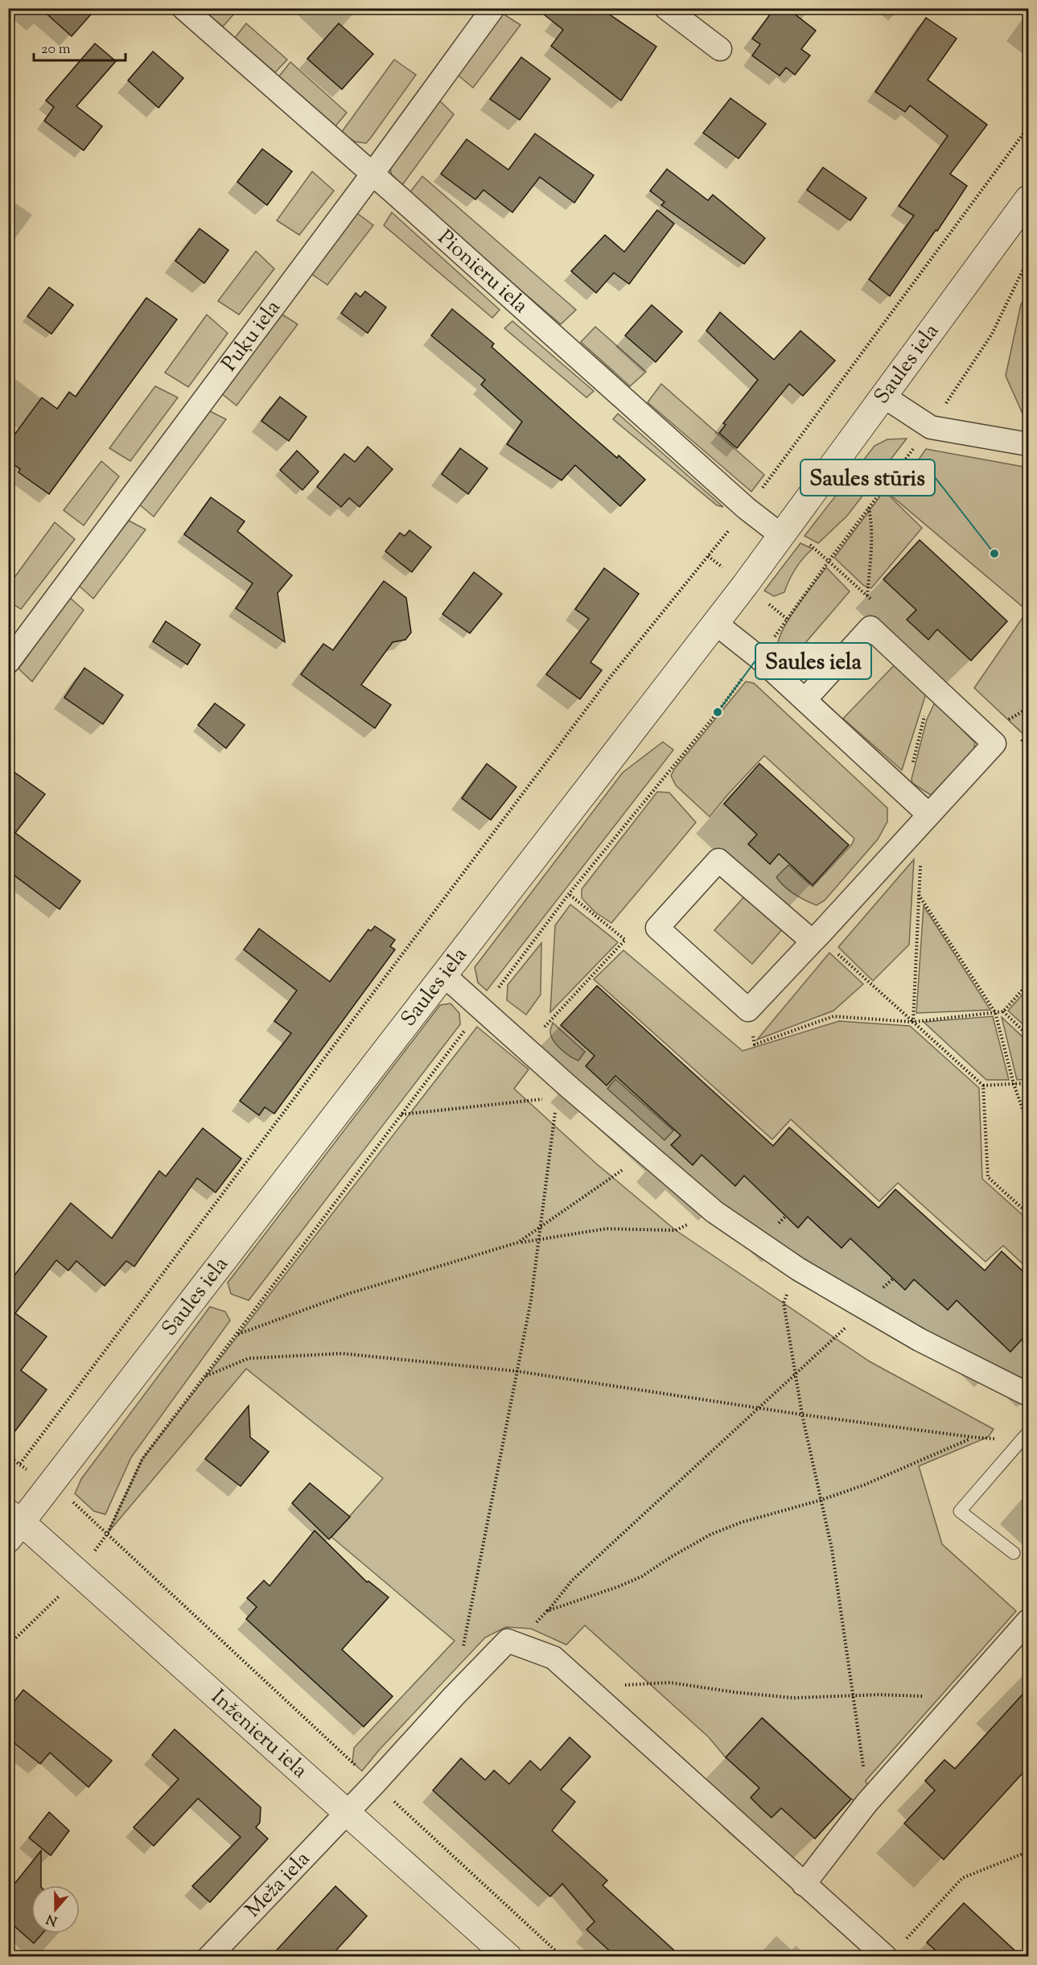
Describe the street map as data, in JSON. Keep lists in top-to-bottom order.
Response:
{
  "streets": {
    "street": [
      "Pionieru iela",
      "Puķu iela",
      "Saules iela",
      "Inženieru iela",
      "Meža iela"
    ]
  },
  "crossings": [
    ["Pionieru iela", "Puķu iela"],
    ["Pionieru iela", "Saules iela"],
    ["Saules iela", "Inženieru iela"],
    ["Inženieru iela", "Meža iela"]
  ],
  "places": ["Saules stūris", "Saules iela"],
  "scale_bar": "20 m",
  "north": "bottom"
}
